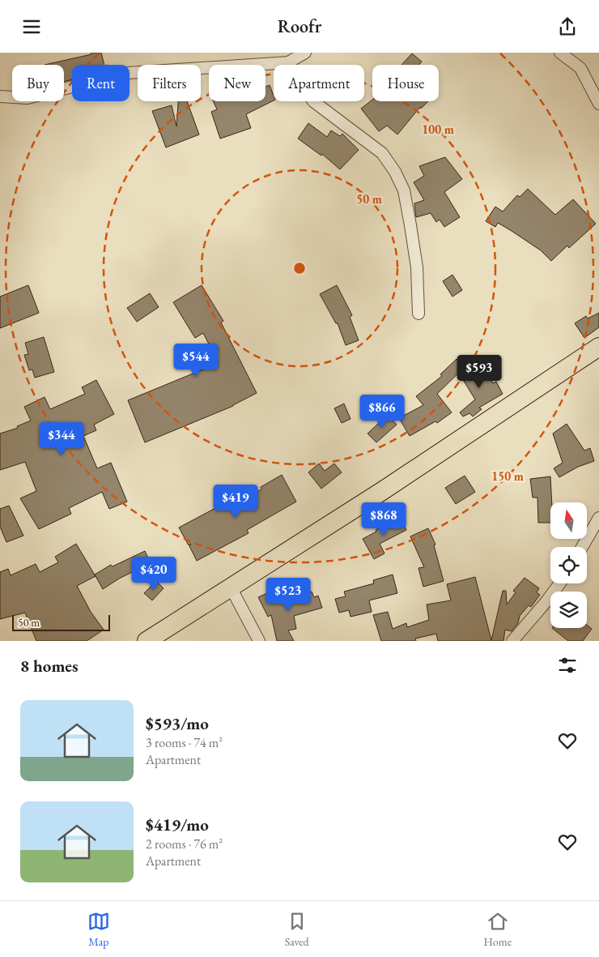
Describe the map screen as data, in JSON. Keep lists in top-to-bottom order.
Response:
{
  "scale_bar": "50 m",
  "north": "top",
  "page": {
    "header": "Roofr",
    "chip": [
      "Buy",
      "Rent",
      "Filters",
      "New",
      "Apartment",
      "House"
    ],
    "price": [
      "$544",
      "$593",
      "$866",
      "$344",
      "$419",
      "$868",
      "$420",
      "$523"
    ],
    "scale": "50 m",
    "heading": "8 homes",
    "list": [
      {
        "name": "$593/mo",
        "note": "3 rooms · 74 m² · Apartment"
      },
      {
        "name": "$419/mo",
        "note": "2 rooms · 76 m² · Apartment"
      }
    ],
    "tabs": ["Map", "Saved", "Home"]
  },
  "rings": ["100 m", "50 m", "150 m"]
}
